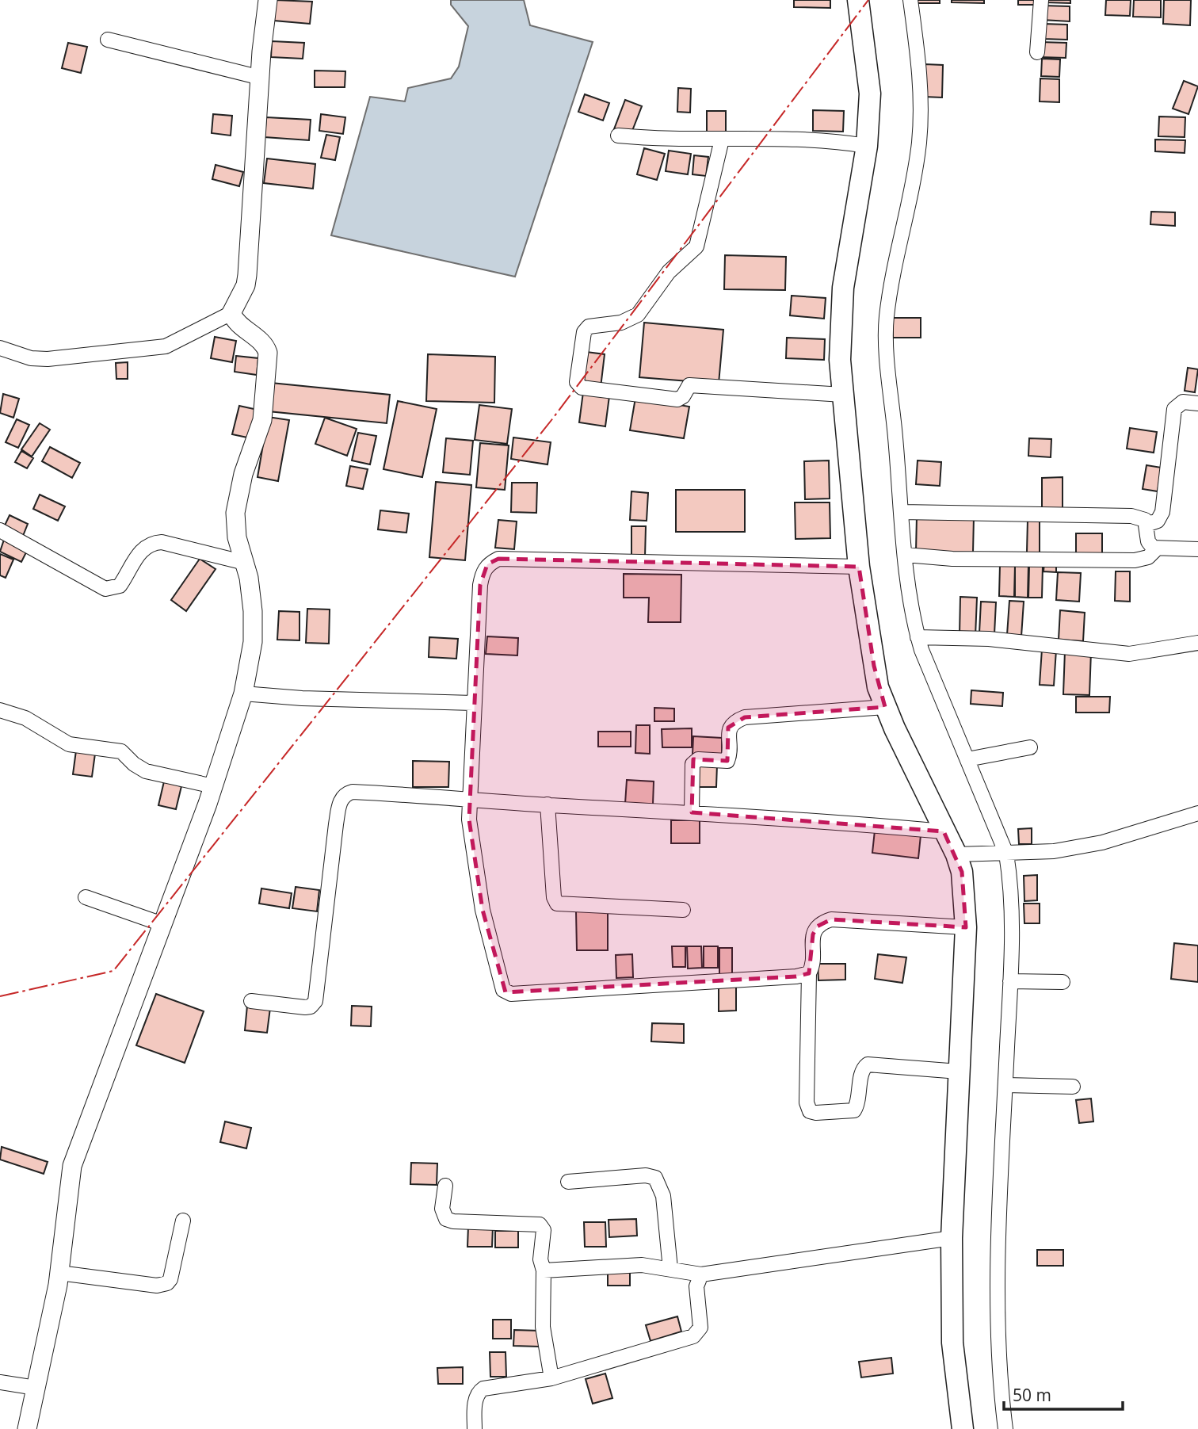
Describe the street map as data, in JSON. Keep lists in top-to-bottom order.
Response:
{
  "scale_bar": "50 m"
}
